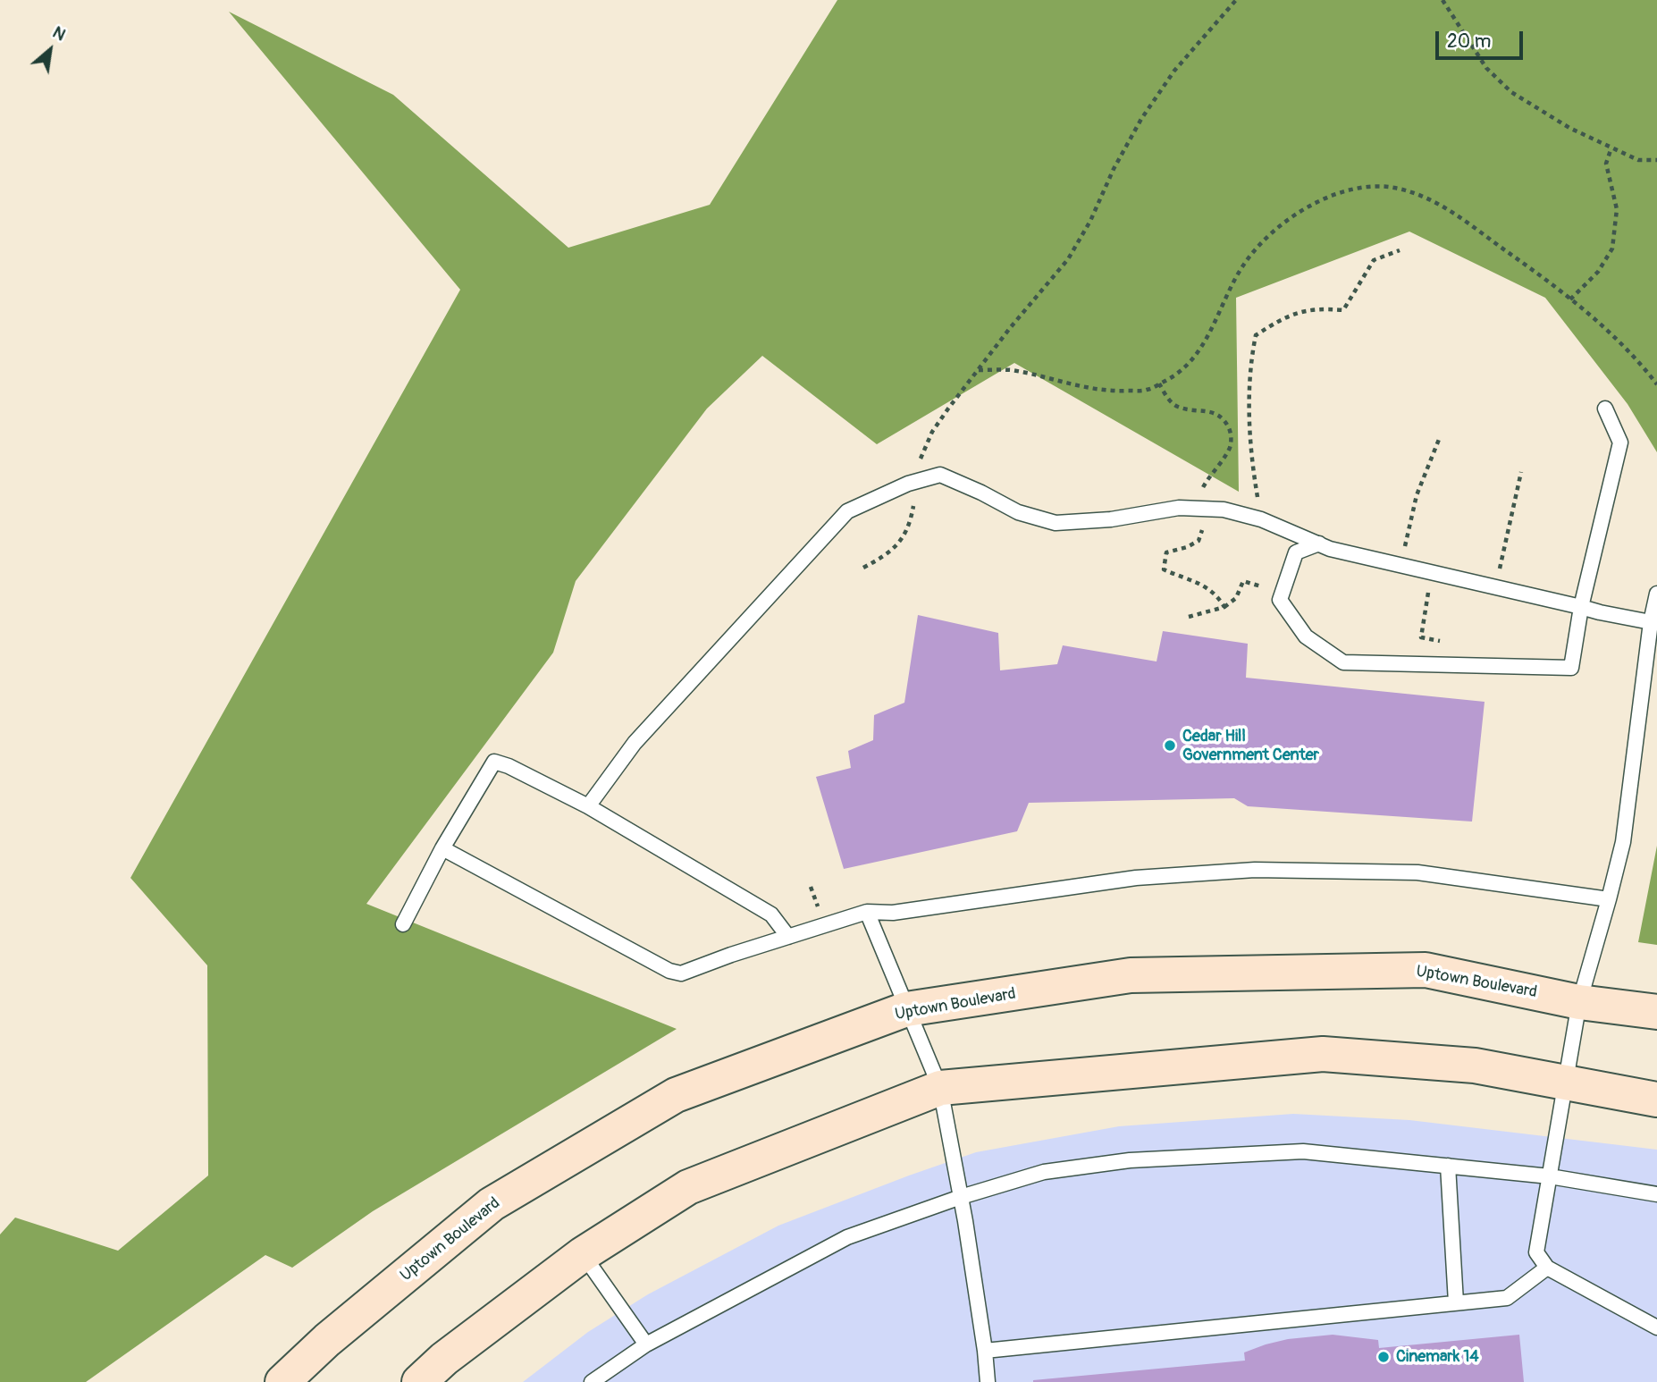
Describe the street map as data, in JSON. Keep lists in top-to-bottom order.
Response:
{
  "streets": {
    "street": ["Uptown Boulevard"]
  },
  "places": ["Cedar Hill Government Center", "Cinemark 14"],
  "scale_bar": "20 m",
  "north": "top right"
}
